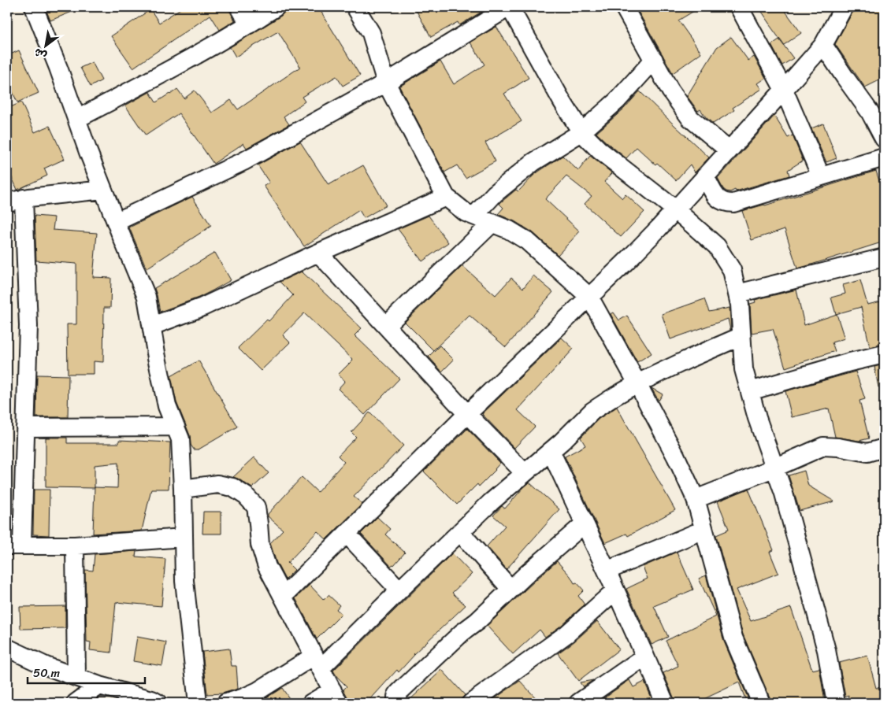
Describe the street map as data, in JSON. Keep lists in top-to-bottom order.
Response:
{
  "scale_bar": "50 m",
  "north": "bottom left"
}
